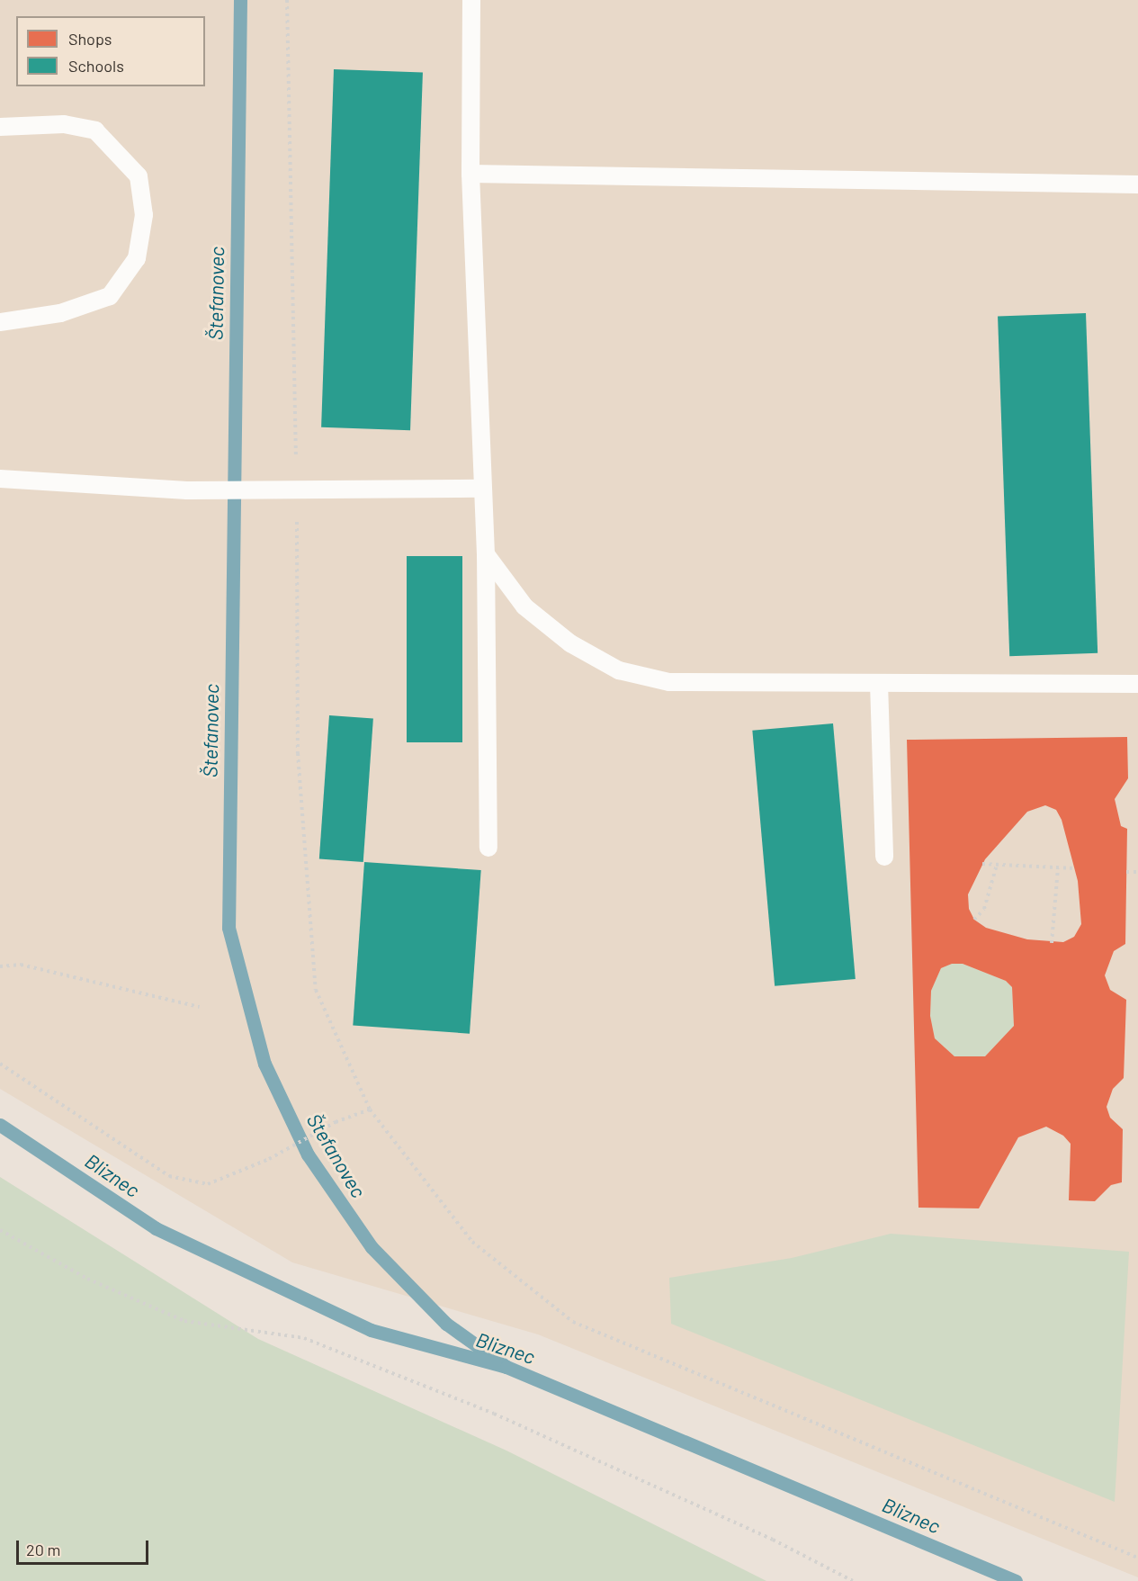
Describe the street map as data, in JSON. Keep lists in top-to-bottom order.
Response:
{
  "water": ["Štefanovec", "Bliznec"],
  "legend": ["Shops", "Schools"],
  "scale_bar": "20 m"
}
